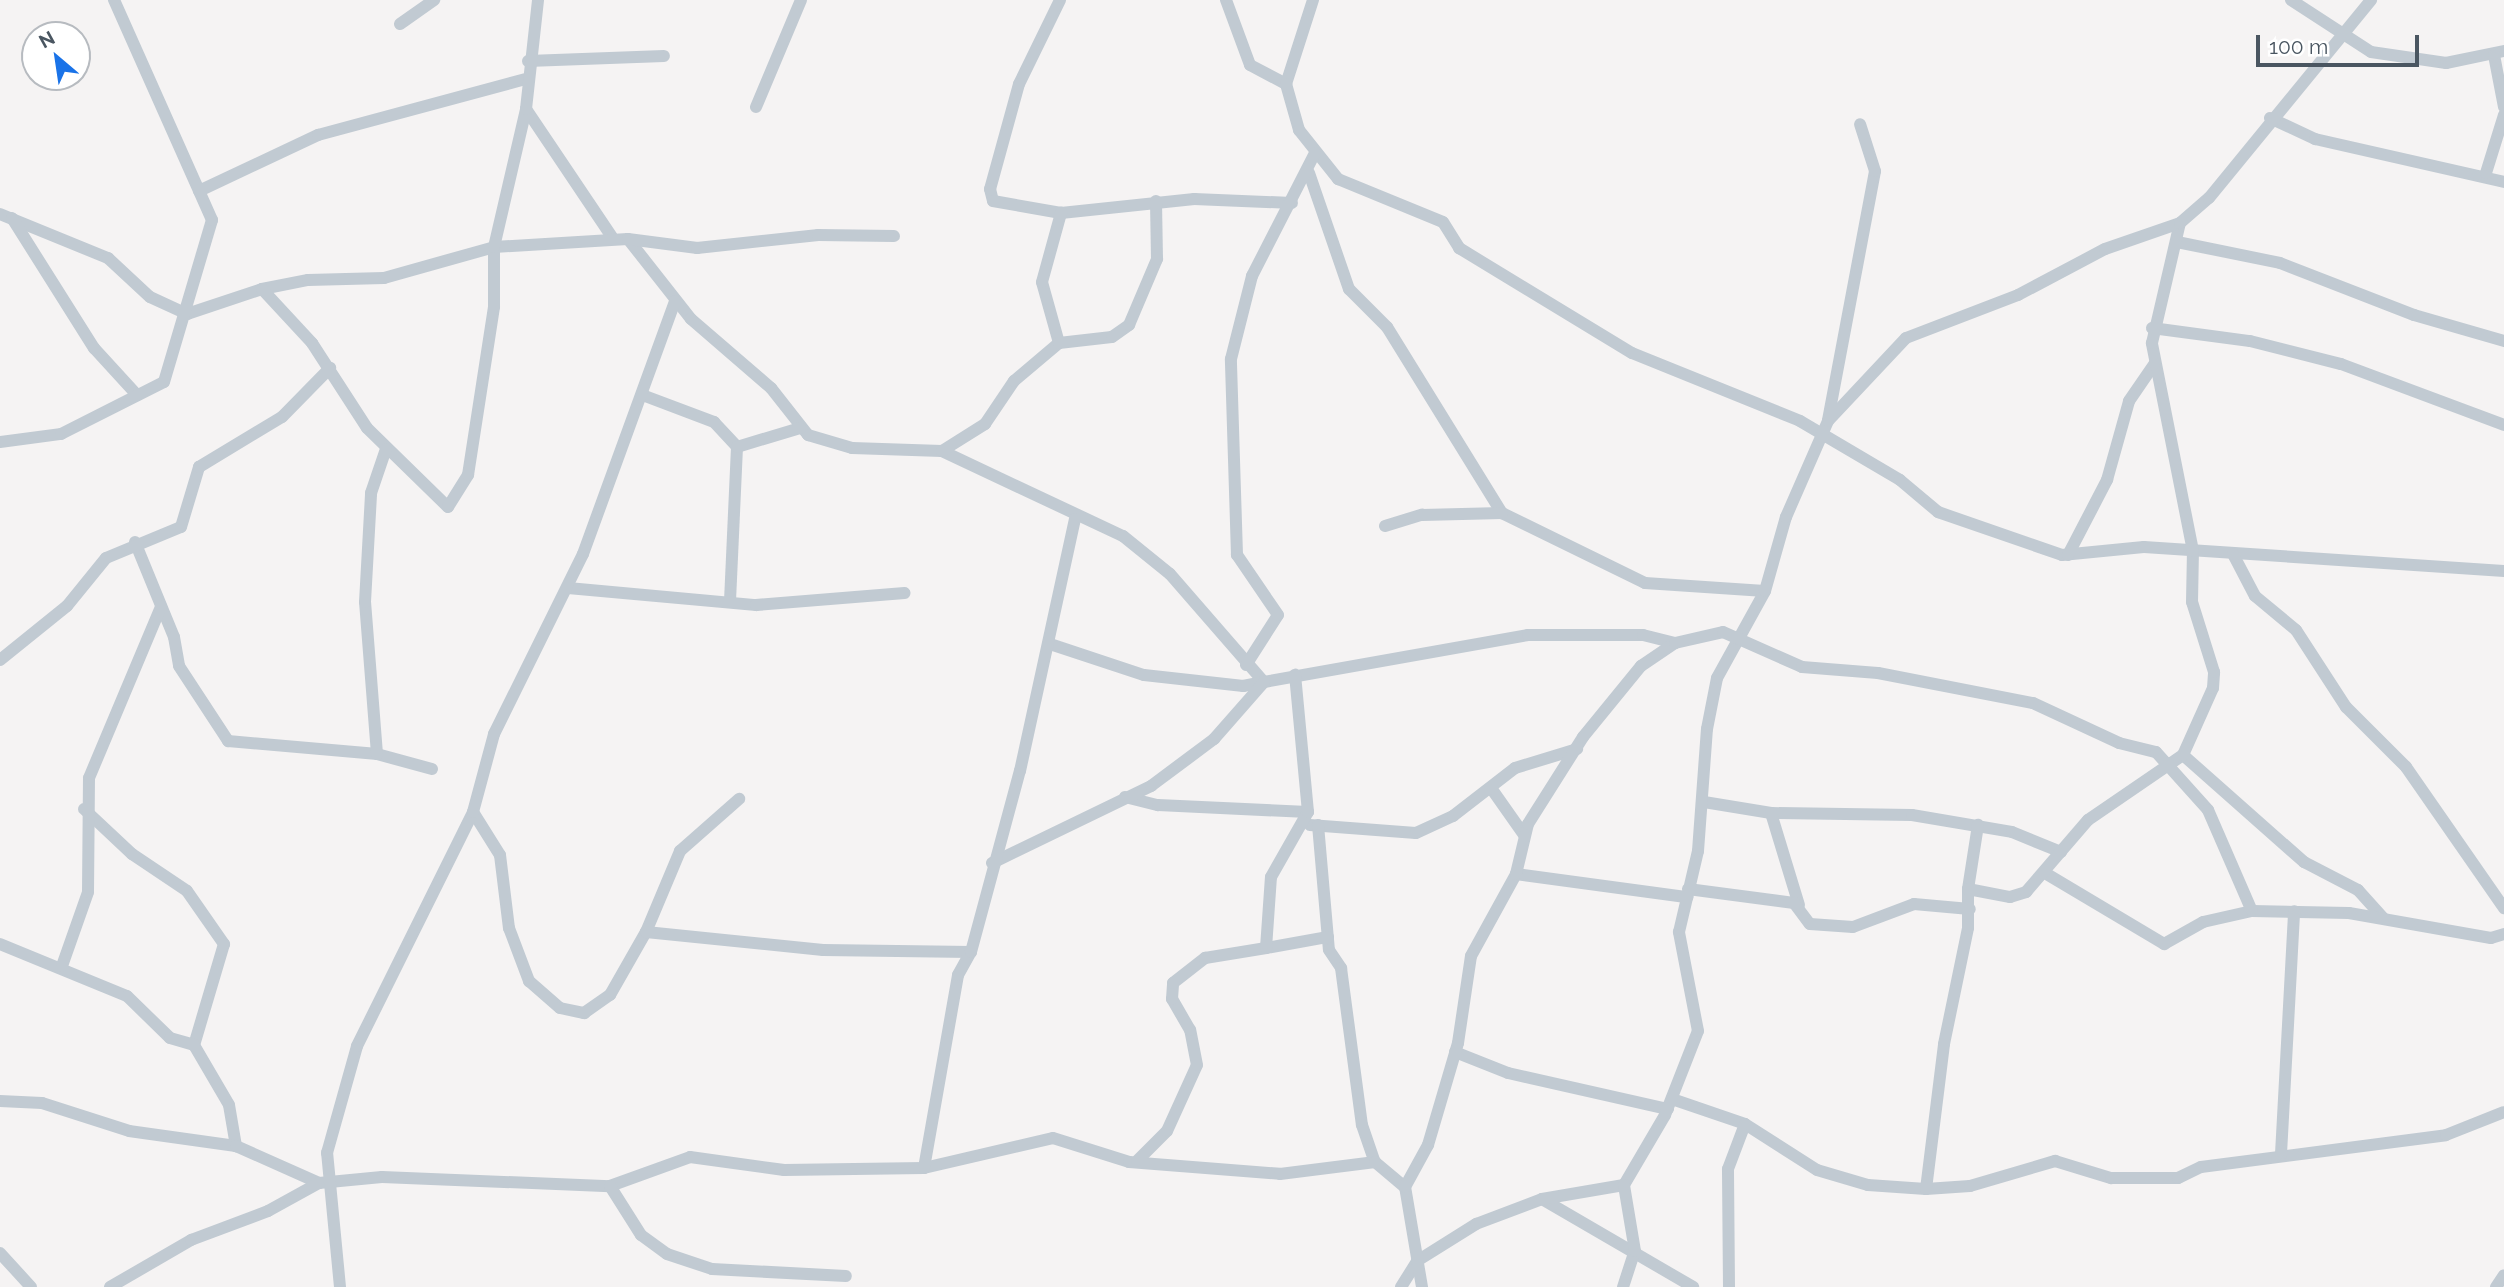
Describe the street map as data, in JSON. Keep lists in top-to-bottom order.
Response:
{
  "scale_bar": "100 m",
  "north": "top left"
}
